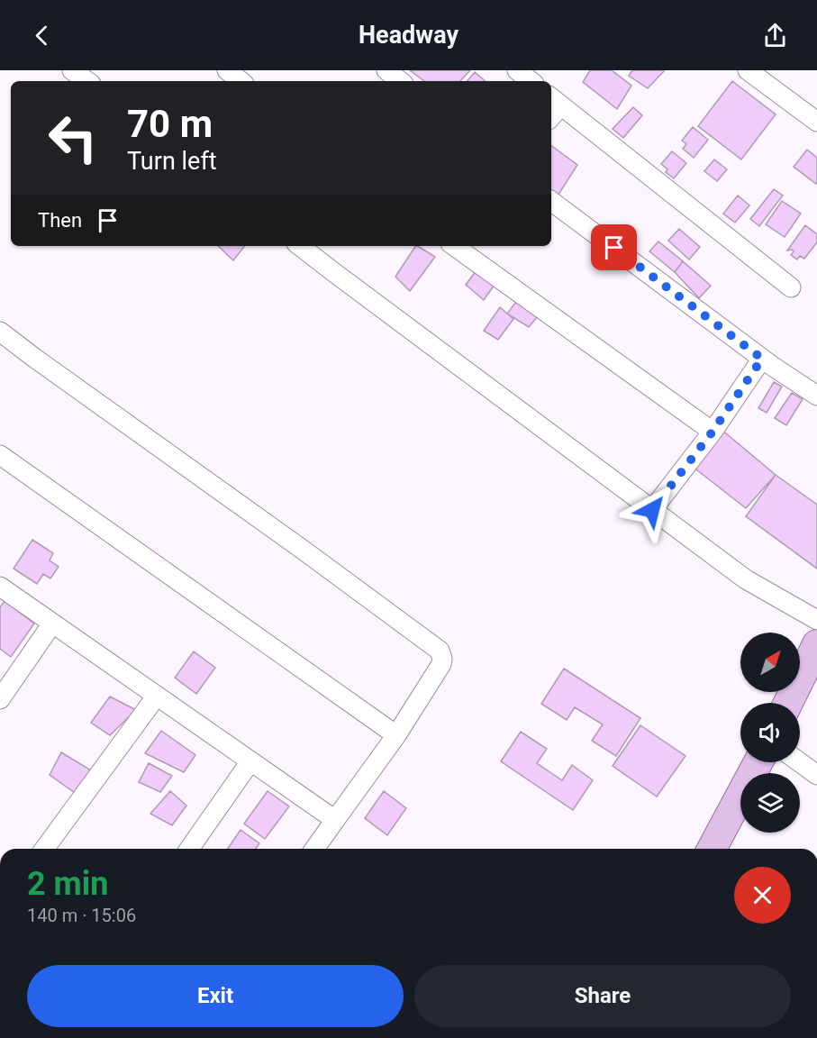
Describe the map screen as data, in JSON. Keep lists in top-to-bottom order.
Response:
{
  "north": "top right",
  "page": {
    "header": "Headway",
    "turn": ["70 m", "Turn left"],
    "then": "Then",
    "heading": ["2 min", "140 m · 15:06"],
    "buttons": ["Exit", "Share"]
  }
}
